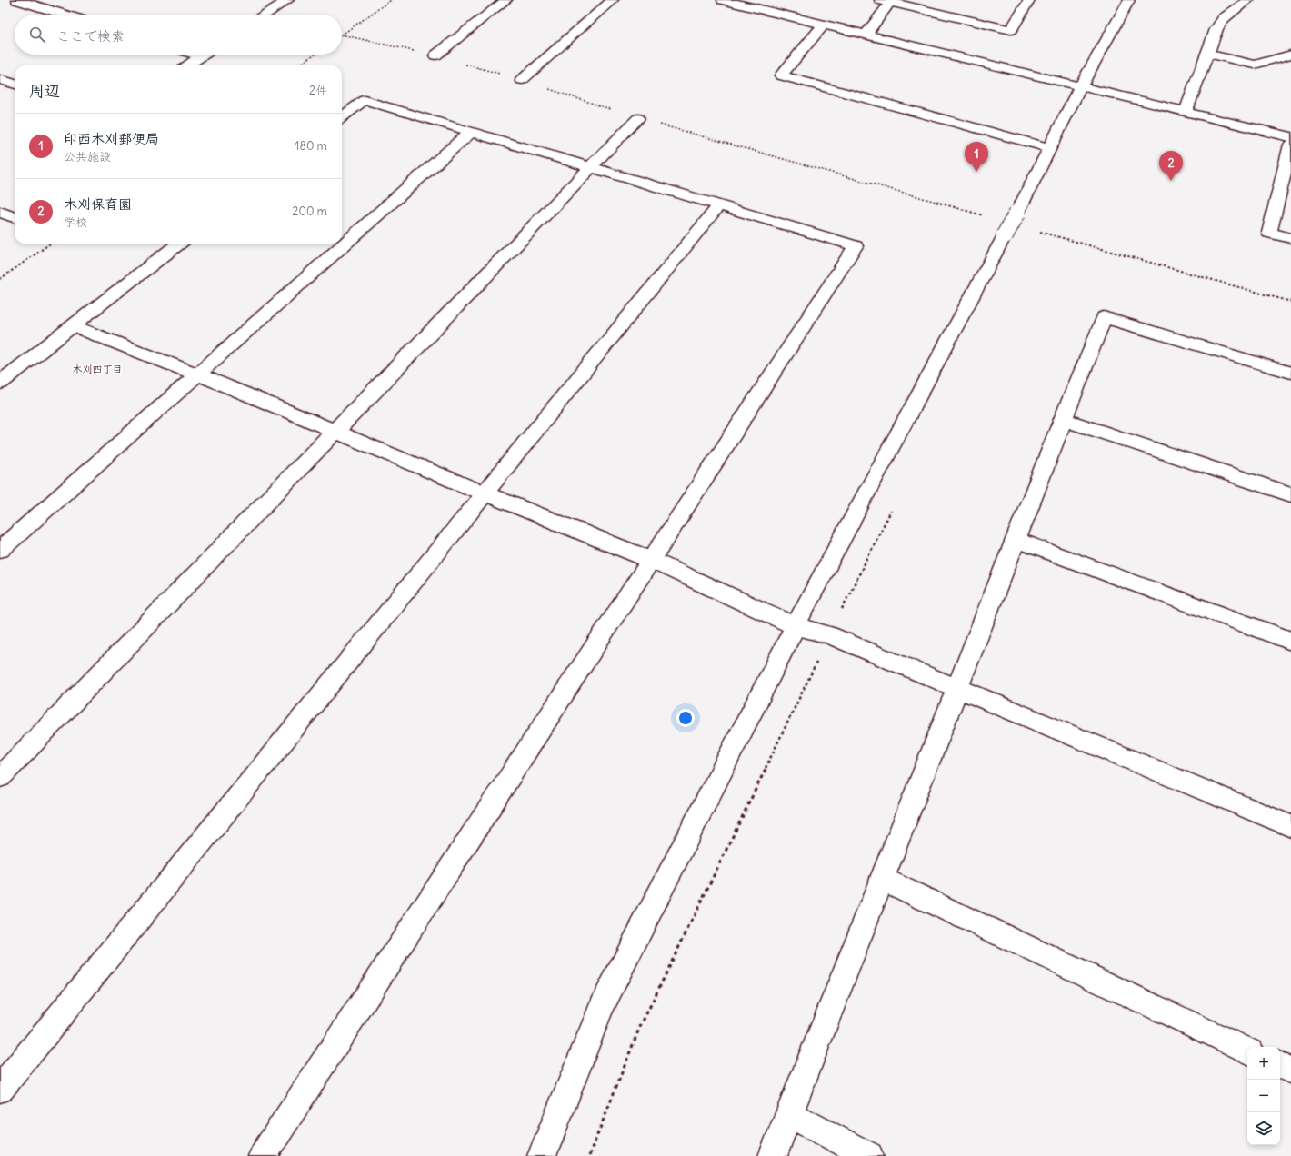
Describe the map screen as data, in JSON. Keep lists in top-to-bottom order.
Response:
{
  "districts": ["木刈四丁目"],
  "page": {
    "search": "ここで検索",
    "heading": ["周辺", "2件"],
    "list": [
      {
        "mark": "1",
        "name": "印西木刈郵便局",
        "note": "公共施設",
        "value": "180 m"
      },
      {
        "mark": "2",
        "name": "木刈保育園",
        "note": "学校",
        "value": "200 m"
      }
    ],
    "pins": ["1", "2"],
    "map_buttons": ["+", "−"]
  }
}
